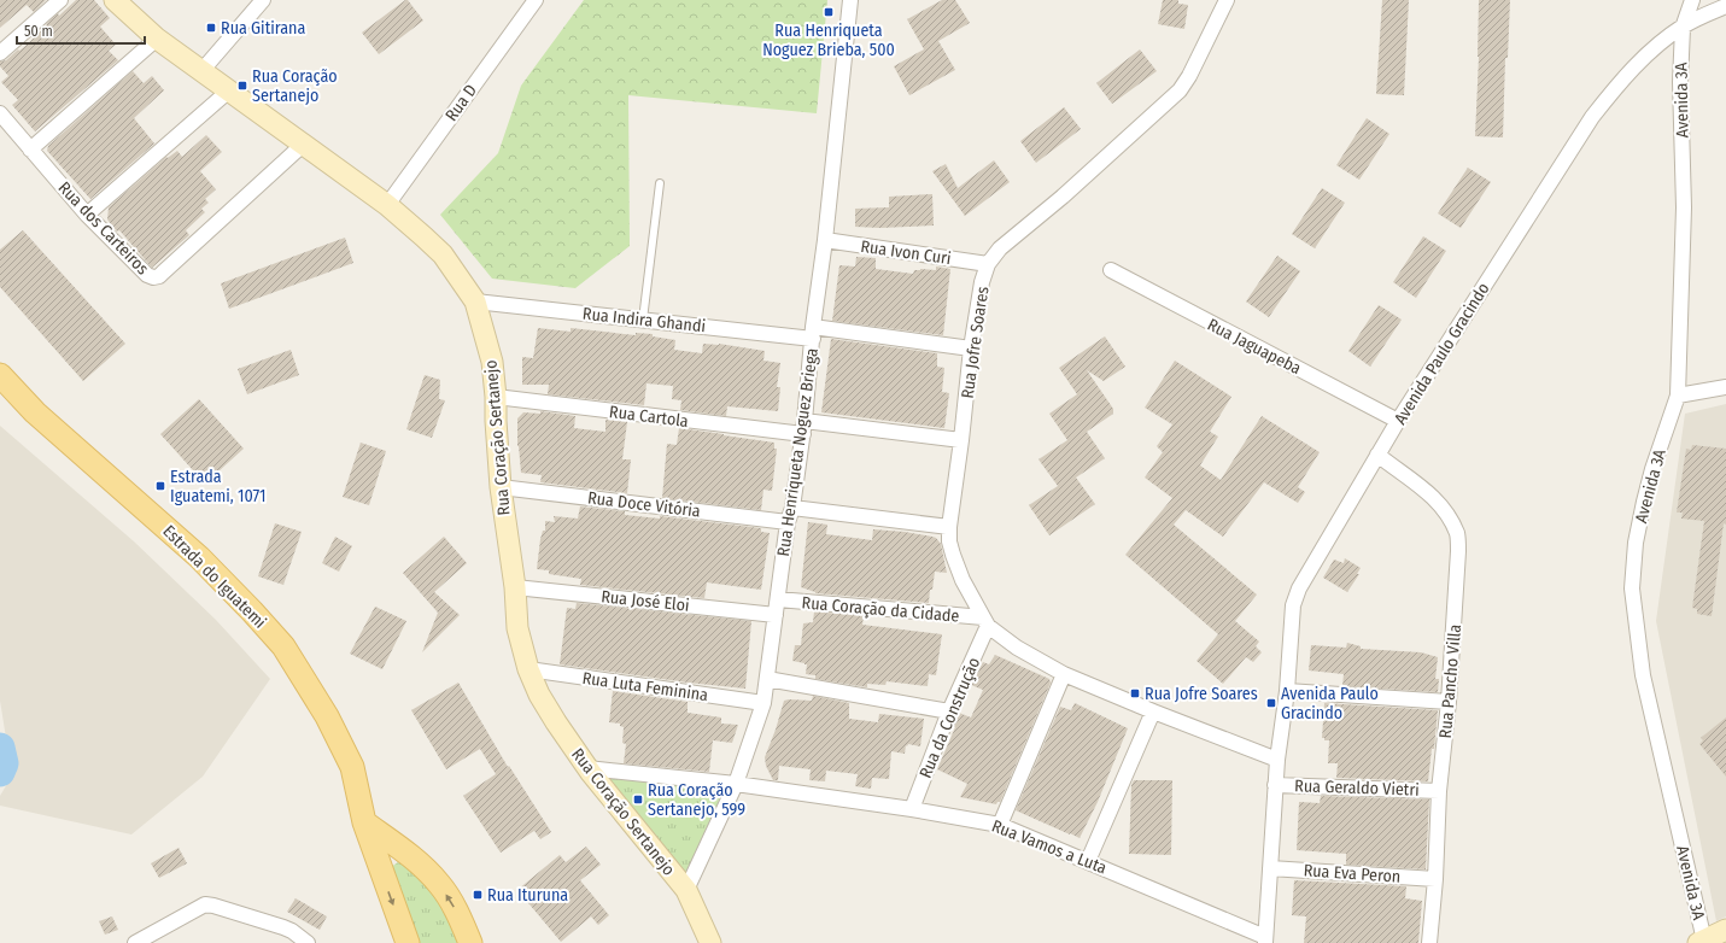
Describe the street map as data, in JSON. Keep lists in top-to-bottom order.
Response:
{
  "streets": {
    "main road": ["Estrada do Iguatemi"],
    "street": [
      "Avenida 3A",
      "Rua D",
      "Rua dos Carteiros",
      "Rua Ivon Curi",
      "Rua Indira Ghandi",
      "Rua Jofre Soares",
      "Rua Jaguapeba",
      "Avenida Paulo Gracindo",
      "Rua Cartola",
      "Rua Coração Sertanejo",
      "Rua Henriqueta Noguez Briega",
      "Rua Doce Vitória",
      "Rua José Eloi",
      "Rua Coração da Cidade",
      "Rua Pancho Villa",
      "Rua Luta Feminina",
      "Rua da Construção",
      "Rua Geraldo Vietri",
      "Rua Vamos a Luta",
      "Rua Eva Peron"
    ]
  },
  "crossings": [
    ["Avenida 3A", "Avenida Paulo Gracindo"],
    ["Rua D", "Rua Coração Sertanejo"],
    ["Rua dos Carteiros", "Rua Coração Sertanejo"],
    ["Rua Ivon Curi", "Rua Jofre Soares"],
    ["Rua Ivon Curi", "Rua Henriqueta Noguez Briega"],
    ["Rua Indira Ghandi", "Rua Jofre Soares"],
    ["Rua Indira Ghandi", "Rua Coração Sertanejo"],
    ["Rua Indira Ghandi", "Rua Henriqueta Noguez Briega"],
    ["Rua Jofre Soares", "Avenida Paulo Gracindo"],
    ["Rua Jofre Soares", "Rua Cartola"],
    ["Rua Jofre Soares", "Rua Coração da Cidade"],
    ["Rua Jofre Soares", "Rua da Construção"],
    ["Rua Jaguapeba", "Avenida Paulo Gracindo"],
    ["Avenida Paulo Gracindo", "Rua Pancho Villa"],
    ["Avenida Paulo Gracindo", "Rua Geraldo Vietri"],
    ["Avenida Paulo Gracindo", "Rua Vamos a Luta"],
    ["Avenida Paulo Gracindo", "Rua Eva Peron"],
    ["Rua Cartola", "Rua Coração Sertanejo"],
    ["Rua Cartola", "Rua Henriqueta Noguez Briega"],
    ["Rua Coração Sertanejo", "Rua Henriqueta Noguez Briega"],
    ["Rua Coração Sertanejo", "Rua Doce Vitória"],
    ["Rua Coração Sertanejo", "Rua José Eloi"],
    ["Rua Coração Sertanejo", "Rua Luta Feminina"],
    ["Rua Coração Sertanejo", "Rua Vamos a Luta"],
    ["Rua Henriqueta Noguez Briega", "Rua Doce Vitória"],
    ["Rua Henriqueta Noguez Briega", "Rua José Eloi"],
    ["Rua Henriqueta Noguez Briega", "Rua Coração da Cidade"],
    ["Rua Henriqueta Noguez Briega", "Rua Luta Feminina"],
    ["Rua Henriqueta Noguez Briega", "Rua Vamos a Luta"],
    ["Rua Coração da Cidade", "Rua da Construção"],
    ["Rua Pancho Villa", "Rua Geraldo Vietri"],
    ["Rua Pancho Villa", "Rua Eva Peron"],
    ["Rua da Construção", "Rua Vamos a Luta"]
  ],
  "places": {
    "transit": [
      "Rua Henriqueta Noguez Brieba, 500",
      "Rua Gitirana",
      "Rua Coração Sertanejo",
      "Estrada Iguatemi, 1071",
      "Rua Jofre Soares",
      "Avenida Paulo Gracindo",
      "Rua Coração Sertanejo, 599",
      "Rua Ituruna"
    ]
  },
  "scale_bar": "50 m"
}
